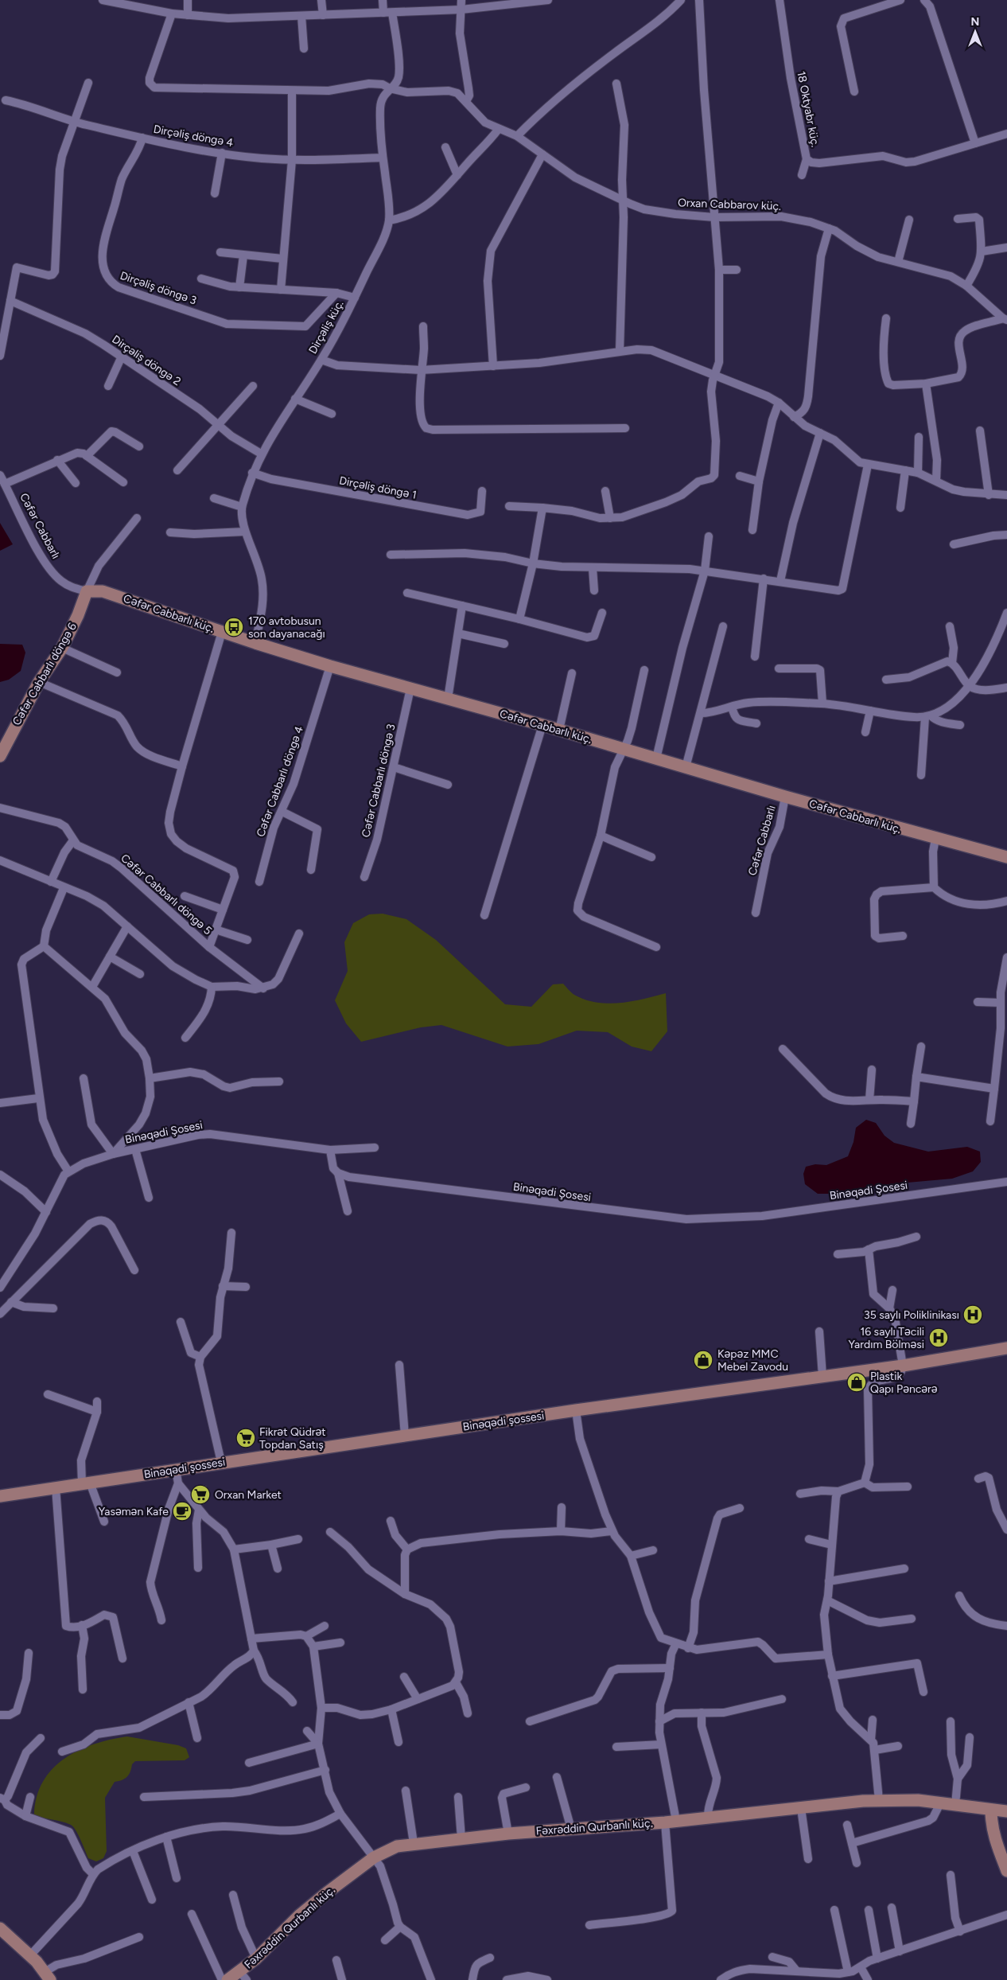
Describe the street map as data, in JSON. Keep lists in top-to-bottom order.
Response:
{
  "streets": {
    "street": [
      "18 Oktyabr küç.",
      "Dirçəliş döngə 4",
      "Orxan Cabbarov küç.",
      "Dirçəliş döngə 3",
      "Dirçəliş küç.",
      "Dirçəliş döngə 2",
      "Dirçəliş döngə 1",
      "Cəfər Cabbarlı",
      "Cəfər Cabbarlı küç.",
      "Cəfər Cabbarlı döngə 6",
      "Cəfər Cabbarlı döngə 3",
      "Cəfər Cabbarlı döngə 4",
      "Cəfər Cabbarlı döngə 5",
      "Binəqədi Şosesi",
      "Binəqədi şossesi",
      "Fəxrəddin Qurbanlı küç."
    ]
  },
  "crossings": [
    ["Dirçəliş döngə 4", "Dirçəliş döngə 3"],
    ["Dirçəliş döngə 4", "Dirçəliş küç."],
    ["Orxan Cabbarov küç.", "Dirçəliş küç."],
    ["Dirçəliş küç.", "Dirçəliş döngə 2"],
    ["Dirçəliş küç.", "Dirçəliş döngə 1"],
    ["Dirçəliş küç.", "Cəfər Cabbarlı küç."],
    ["Cəfər Cabbarlı", "Cəfər Cabbarlı küç."],
    ["Cəfər Cabbarlı", "Cəfər Cabbarlı döngə 6"],
    ["Cəfər Cabbarlı küç.", "Cəfər Cabbarlı döngə 6"],
    ["Cəfər Cabbarlı küç.", "Cəfər Cabbarlı döngə 3"],
    ["Cəfər Cabbarlı küç.", "Cəfər Cabbarlı döngə 4"],
    ["Cəfər Cabbarlı küç.", "Cəfər Cabbarlı döngə 5"]
  ],
  "places": {
    "bus stop": ["170 avtobusun son dayanacağı"],
    "hospital": ["35 saylı Poliklinikası", "16 saylı Təcili Yardım Bölməsi"],
    "shop": ["Kəpəz MMC Mebel Zavodu", "Plastik Qapı Pəncərə"],
    "supermarket": ["Fikrət Qüdrət Topdan Satış", "Orxan Market"],
    "cafe": ["Yasəmən Kafe"]
  },
  "north": "top"
}
